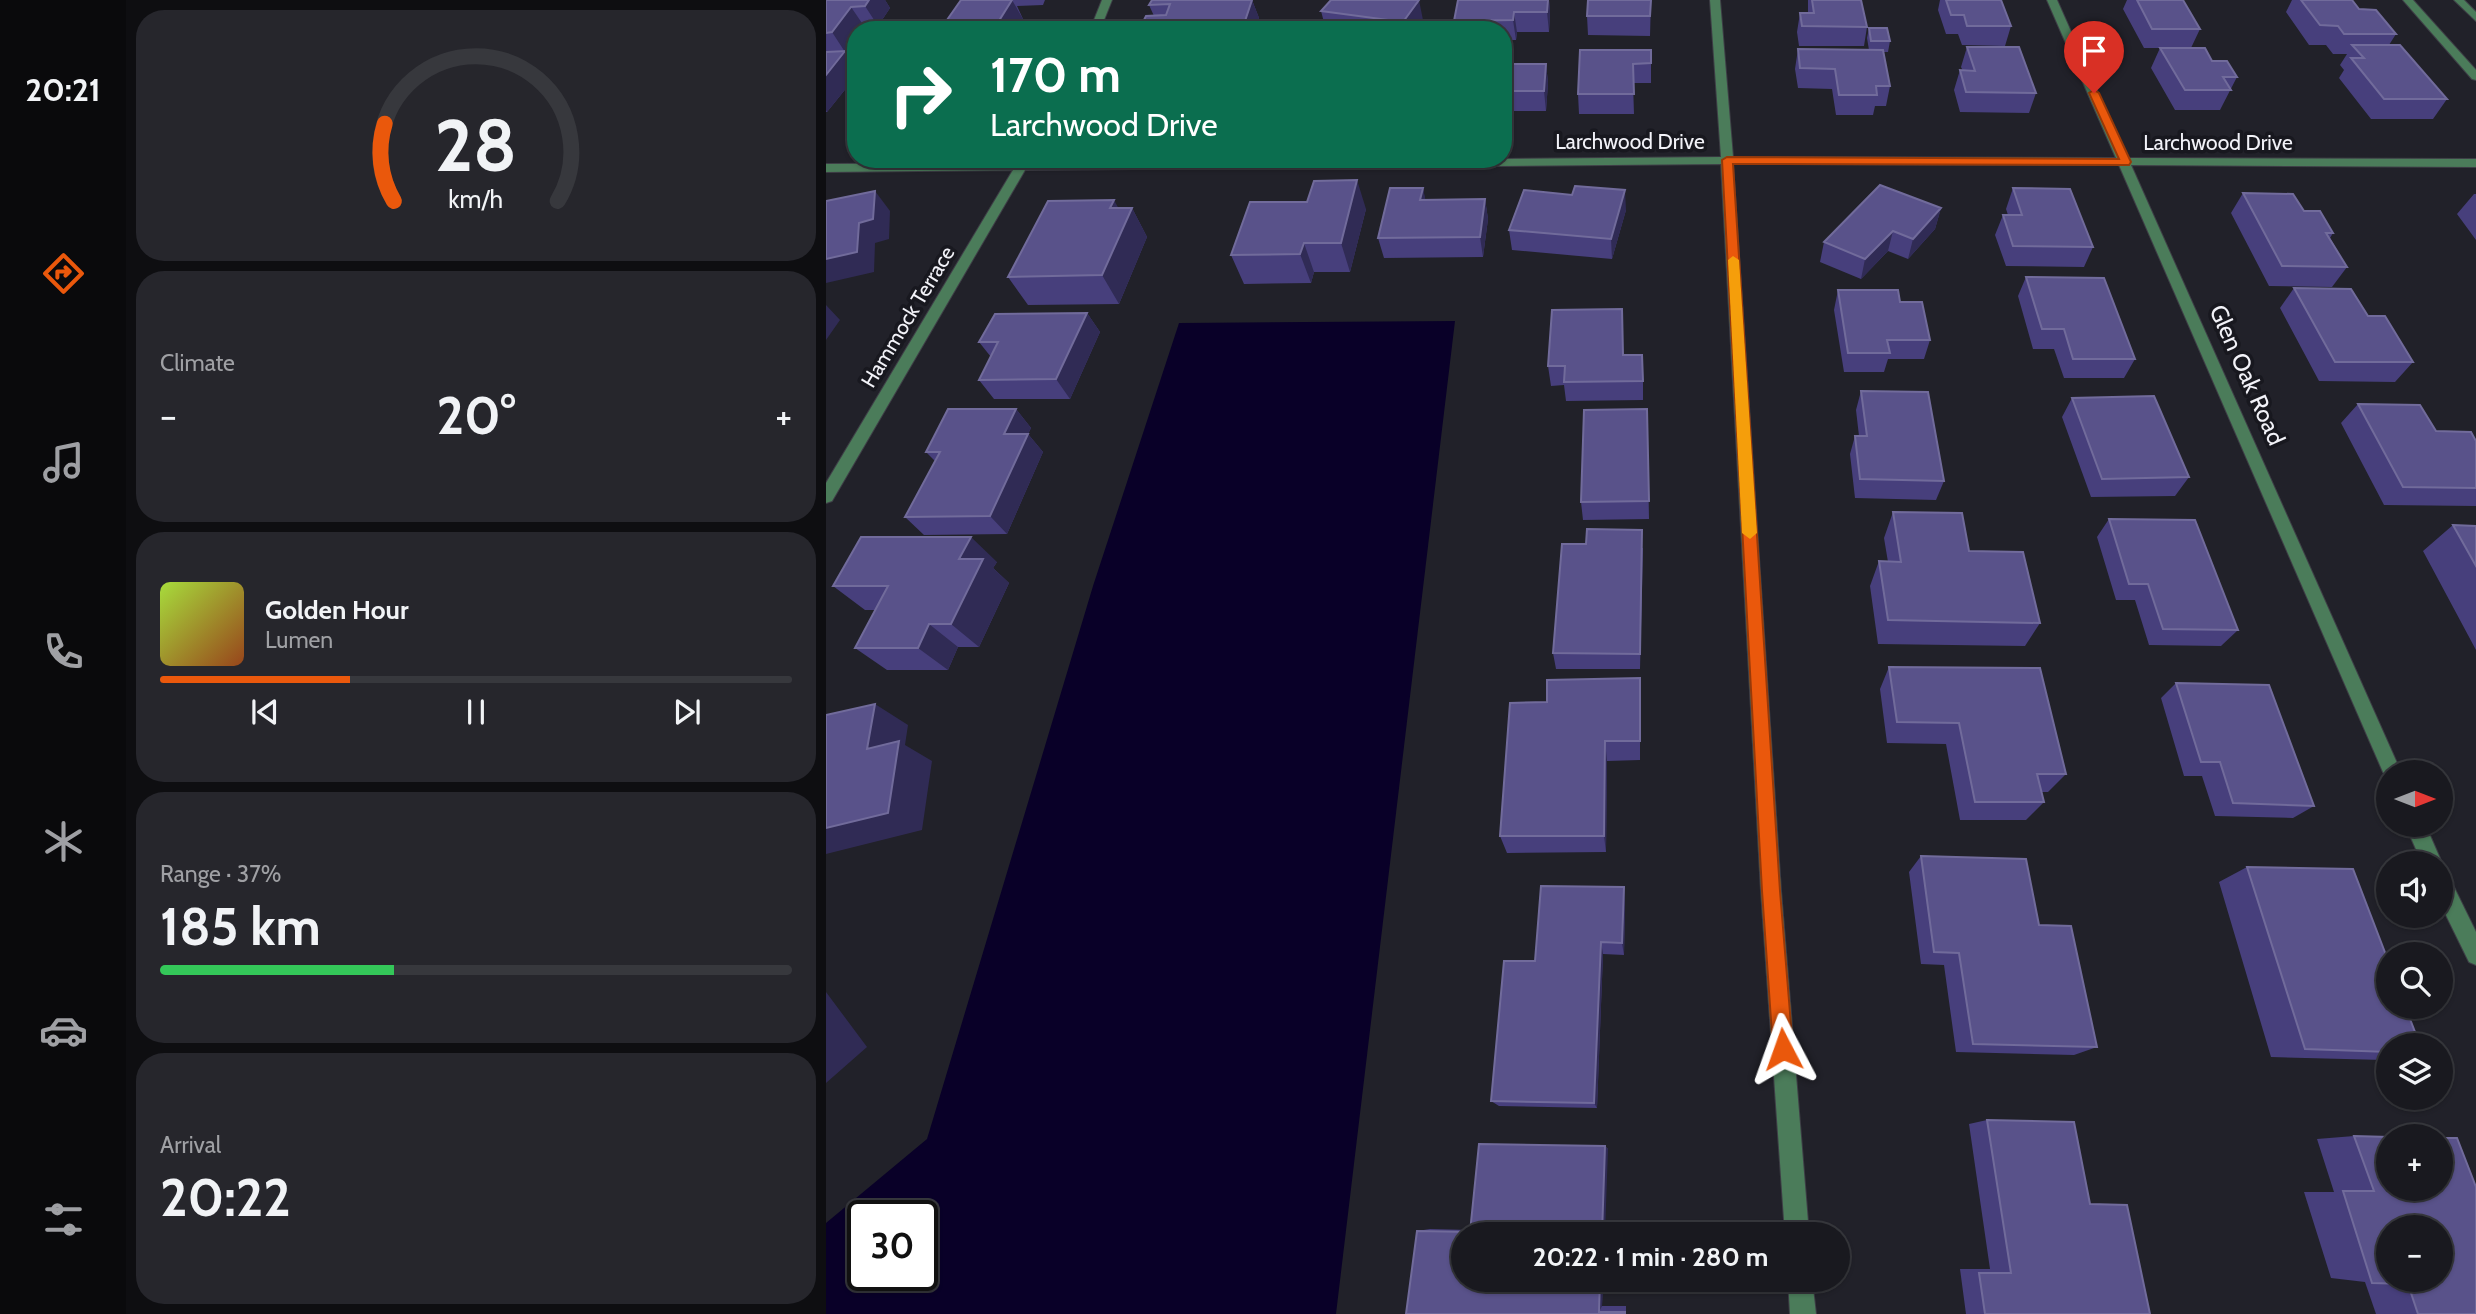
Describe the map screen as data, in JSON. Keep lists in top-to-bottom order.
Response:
{
  "streets": {
    "street": ["Larchwood Drive", "Hammock Terrace", "Glen Oak Road"]
  },
  "crossings": [
    ["Larchwood Drive", "Glen Oak Road"]
  ],
  "north": "right",
  "page": {
    "tabs": "20:21",
    "turn": ["170 m", "Larchwood Drive"],
    "tile": [
      "Climate",
      ["Range · 37%", "185 km"],
      ["Arrival", "20:22"]
    ],
    "heat": ["−", "20°", "+"],
    "song": ["Golden Hour", "Lumen"],
    "map_buttons": ["+", "−"],
    "limit": "30",
    "trip": "20:22 · 1 min · 280 m",
    "gauge": ["28", "km/h"]
  }
}
